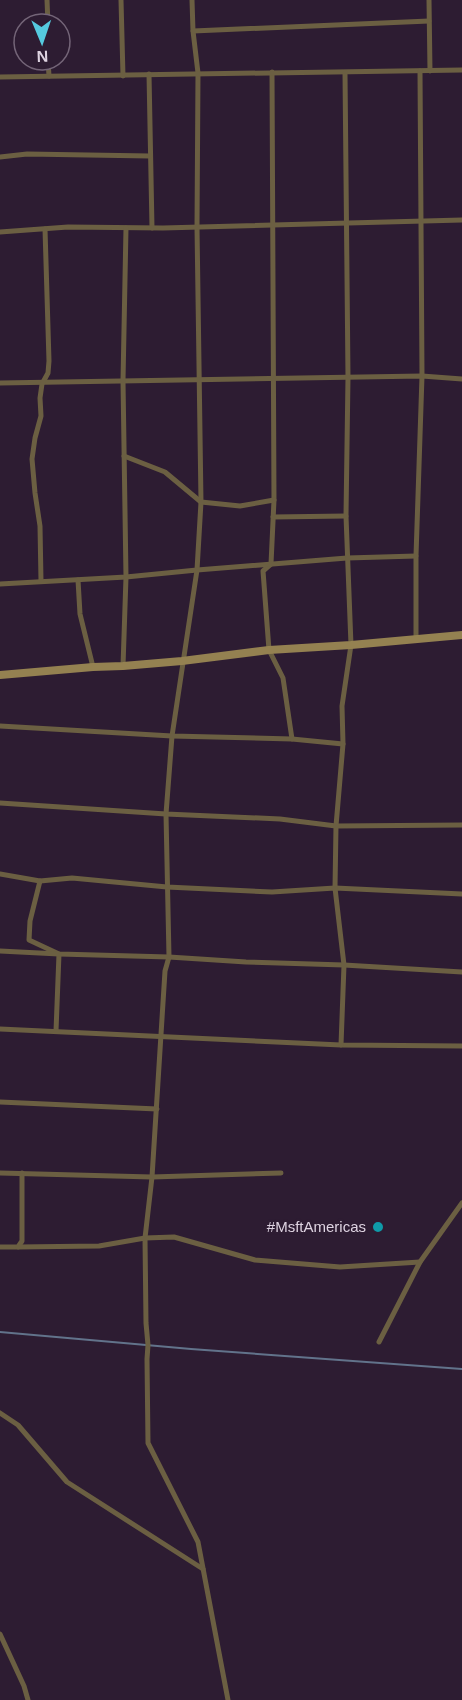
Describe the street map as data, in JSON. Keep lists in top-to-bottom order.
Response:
{
  "places": ["#MsftAmericas"],
  "north": "bottom"
}
